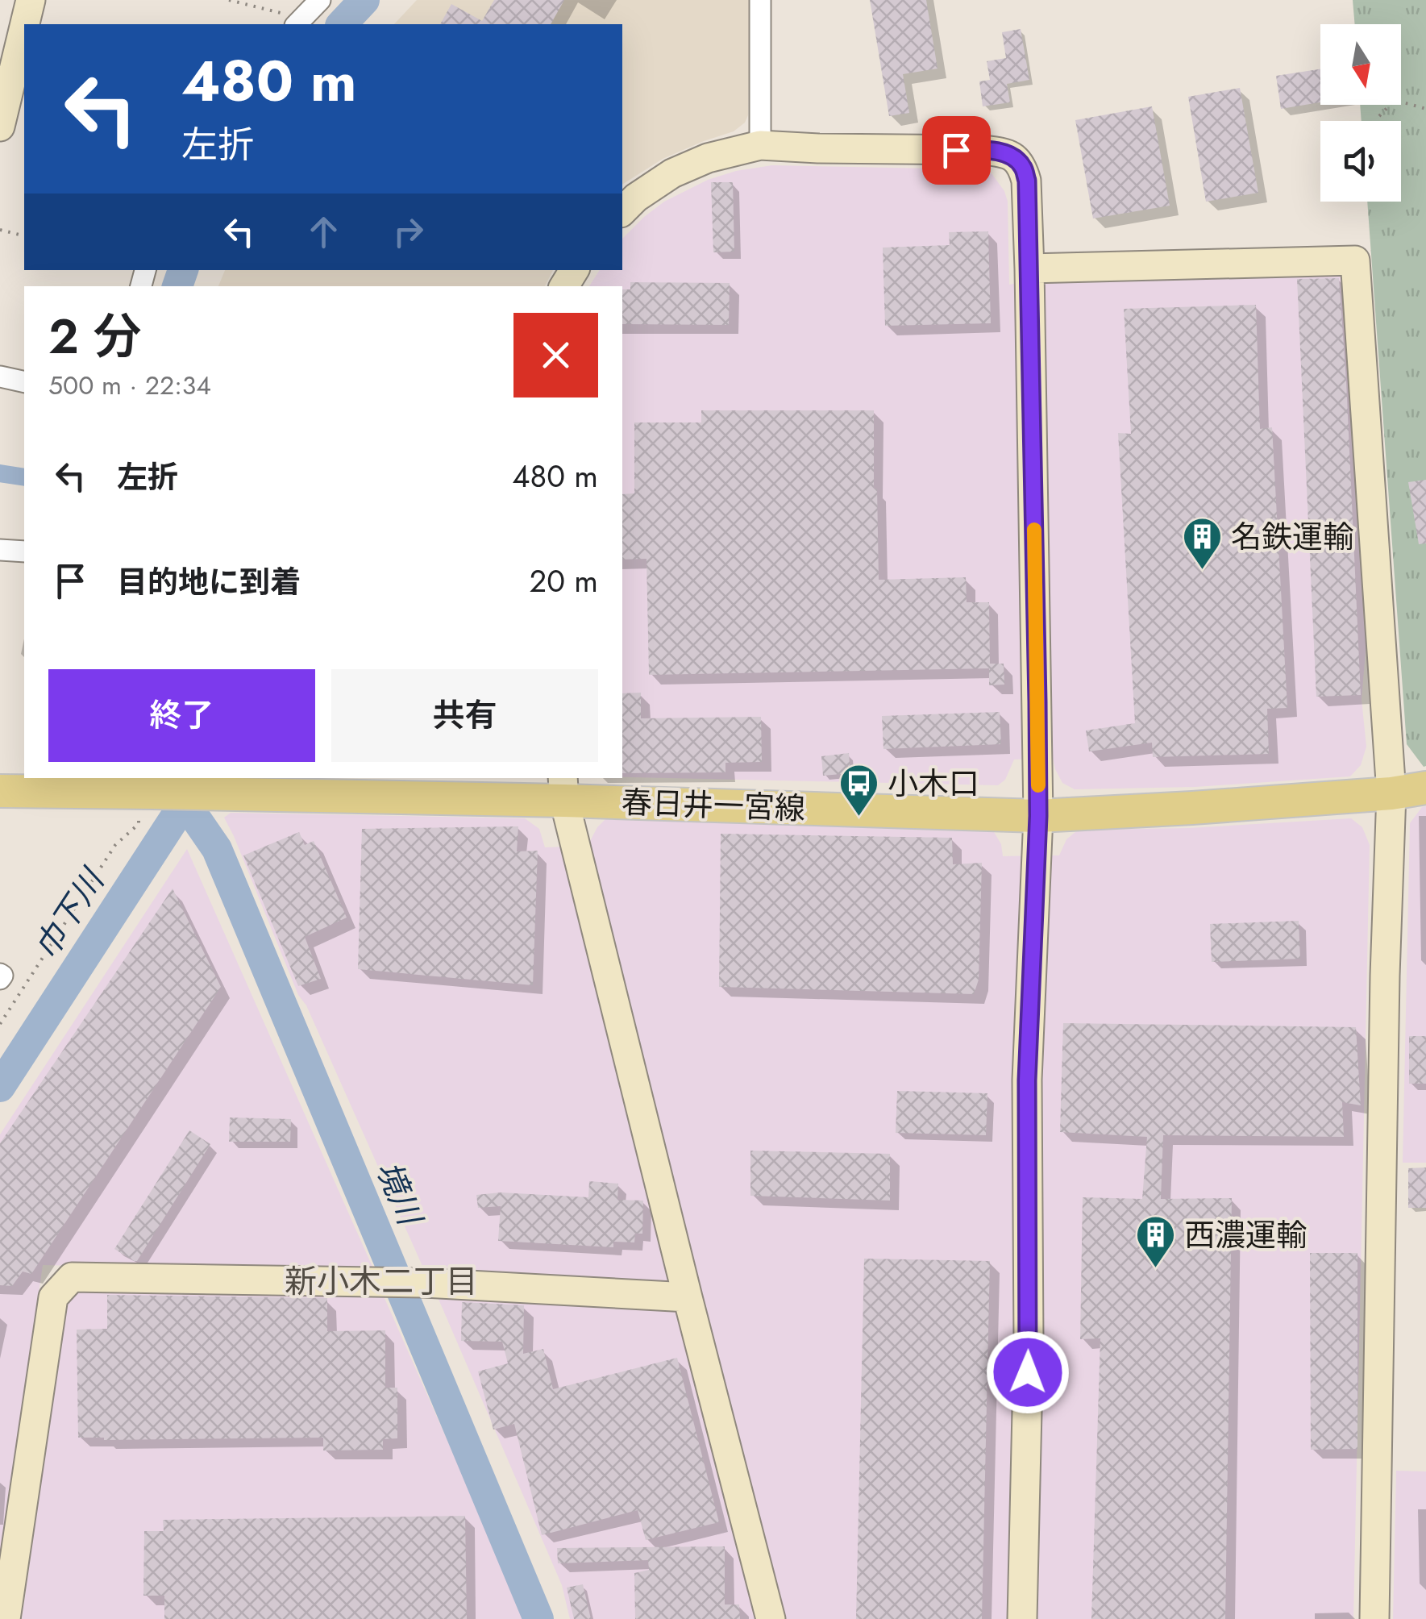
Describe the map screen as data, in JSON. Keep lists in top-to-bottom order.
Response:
{
  "streets": {
    "main road": ["春日井一宮線"]
  },
  "districts": ["新小木二丁目"],
  "water": ["巾下川", "境川"],
  "places": {
    "building": ["名鉄運輸", "西濃運輸"],
    "bus stop": ["小木口"]
  },
  "north": "bottom",
  "page": {
    "turn": ["480 m", "左折"],
    "heading": ["2 分", "500 m · 22:34"],
    "list": [
      {
        "name": "左折",
        "value": "480 m"
      },
      {
        "name": "目的地に到着",
        "value": "20 m"
      }
    ],
    "buttons": ["終了", "共有"]
  }
}
